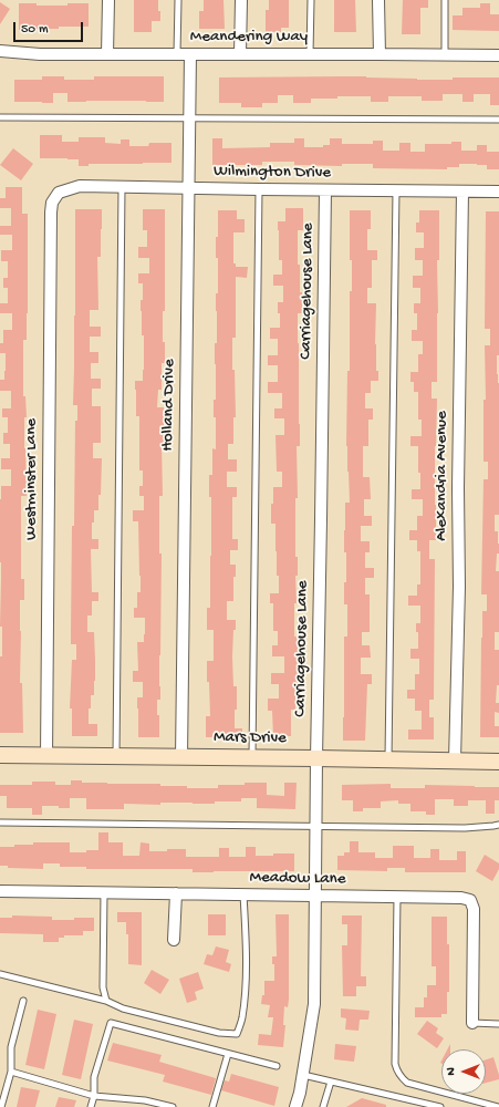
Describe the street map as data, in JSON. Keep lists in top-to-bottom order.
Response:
{
  "streets": {
    "street": [
      "Meandering Way",
      "Wilmington Drive",
      "Carriagehouse Lane",
      "Holland Drive",
      "Alexandria Avenue",
      "Westminster Lane",
      "Mars Drive",
      "Meadow Lane"
    ]
  },
  "crossings": [
    ["Meandering Way", "Holland Drive"],
    ["Wilmington Drive", "Carriagehouse Lane"],
    ["Wilmington Drive", "Holland Drive"],
    ["Wilmington Drive", "Alexandria Avenue"],
    ["Wilmington Drive", "Westminster Lane"],
    ["Carriagehouse Lane", "Mars Drive"],
    ["Carriagehouse Lane", "Meadow Lane"],
    ["Holland Drive", "Mars Drive"],
    ["Alexandria Avenue", "Mars Drive"],
    ["Westminster Lane", "Mars Drive"]
  ],
  "scale_bar": "50 m",
  "north": "left"
}
